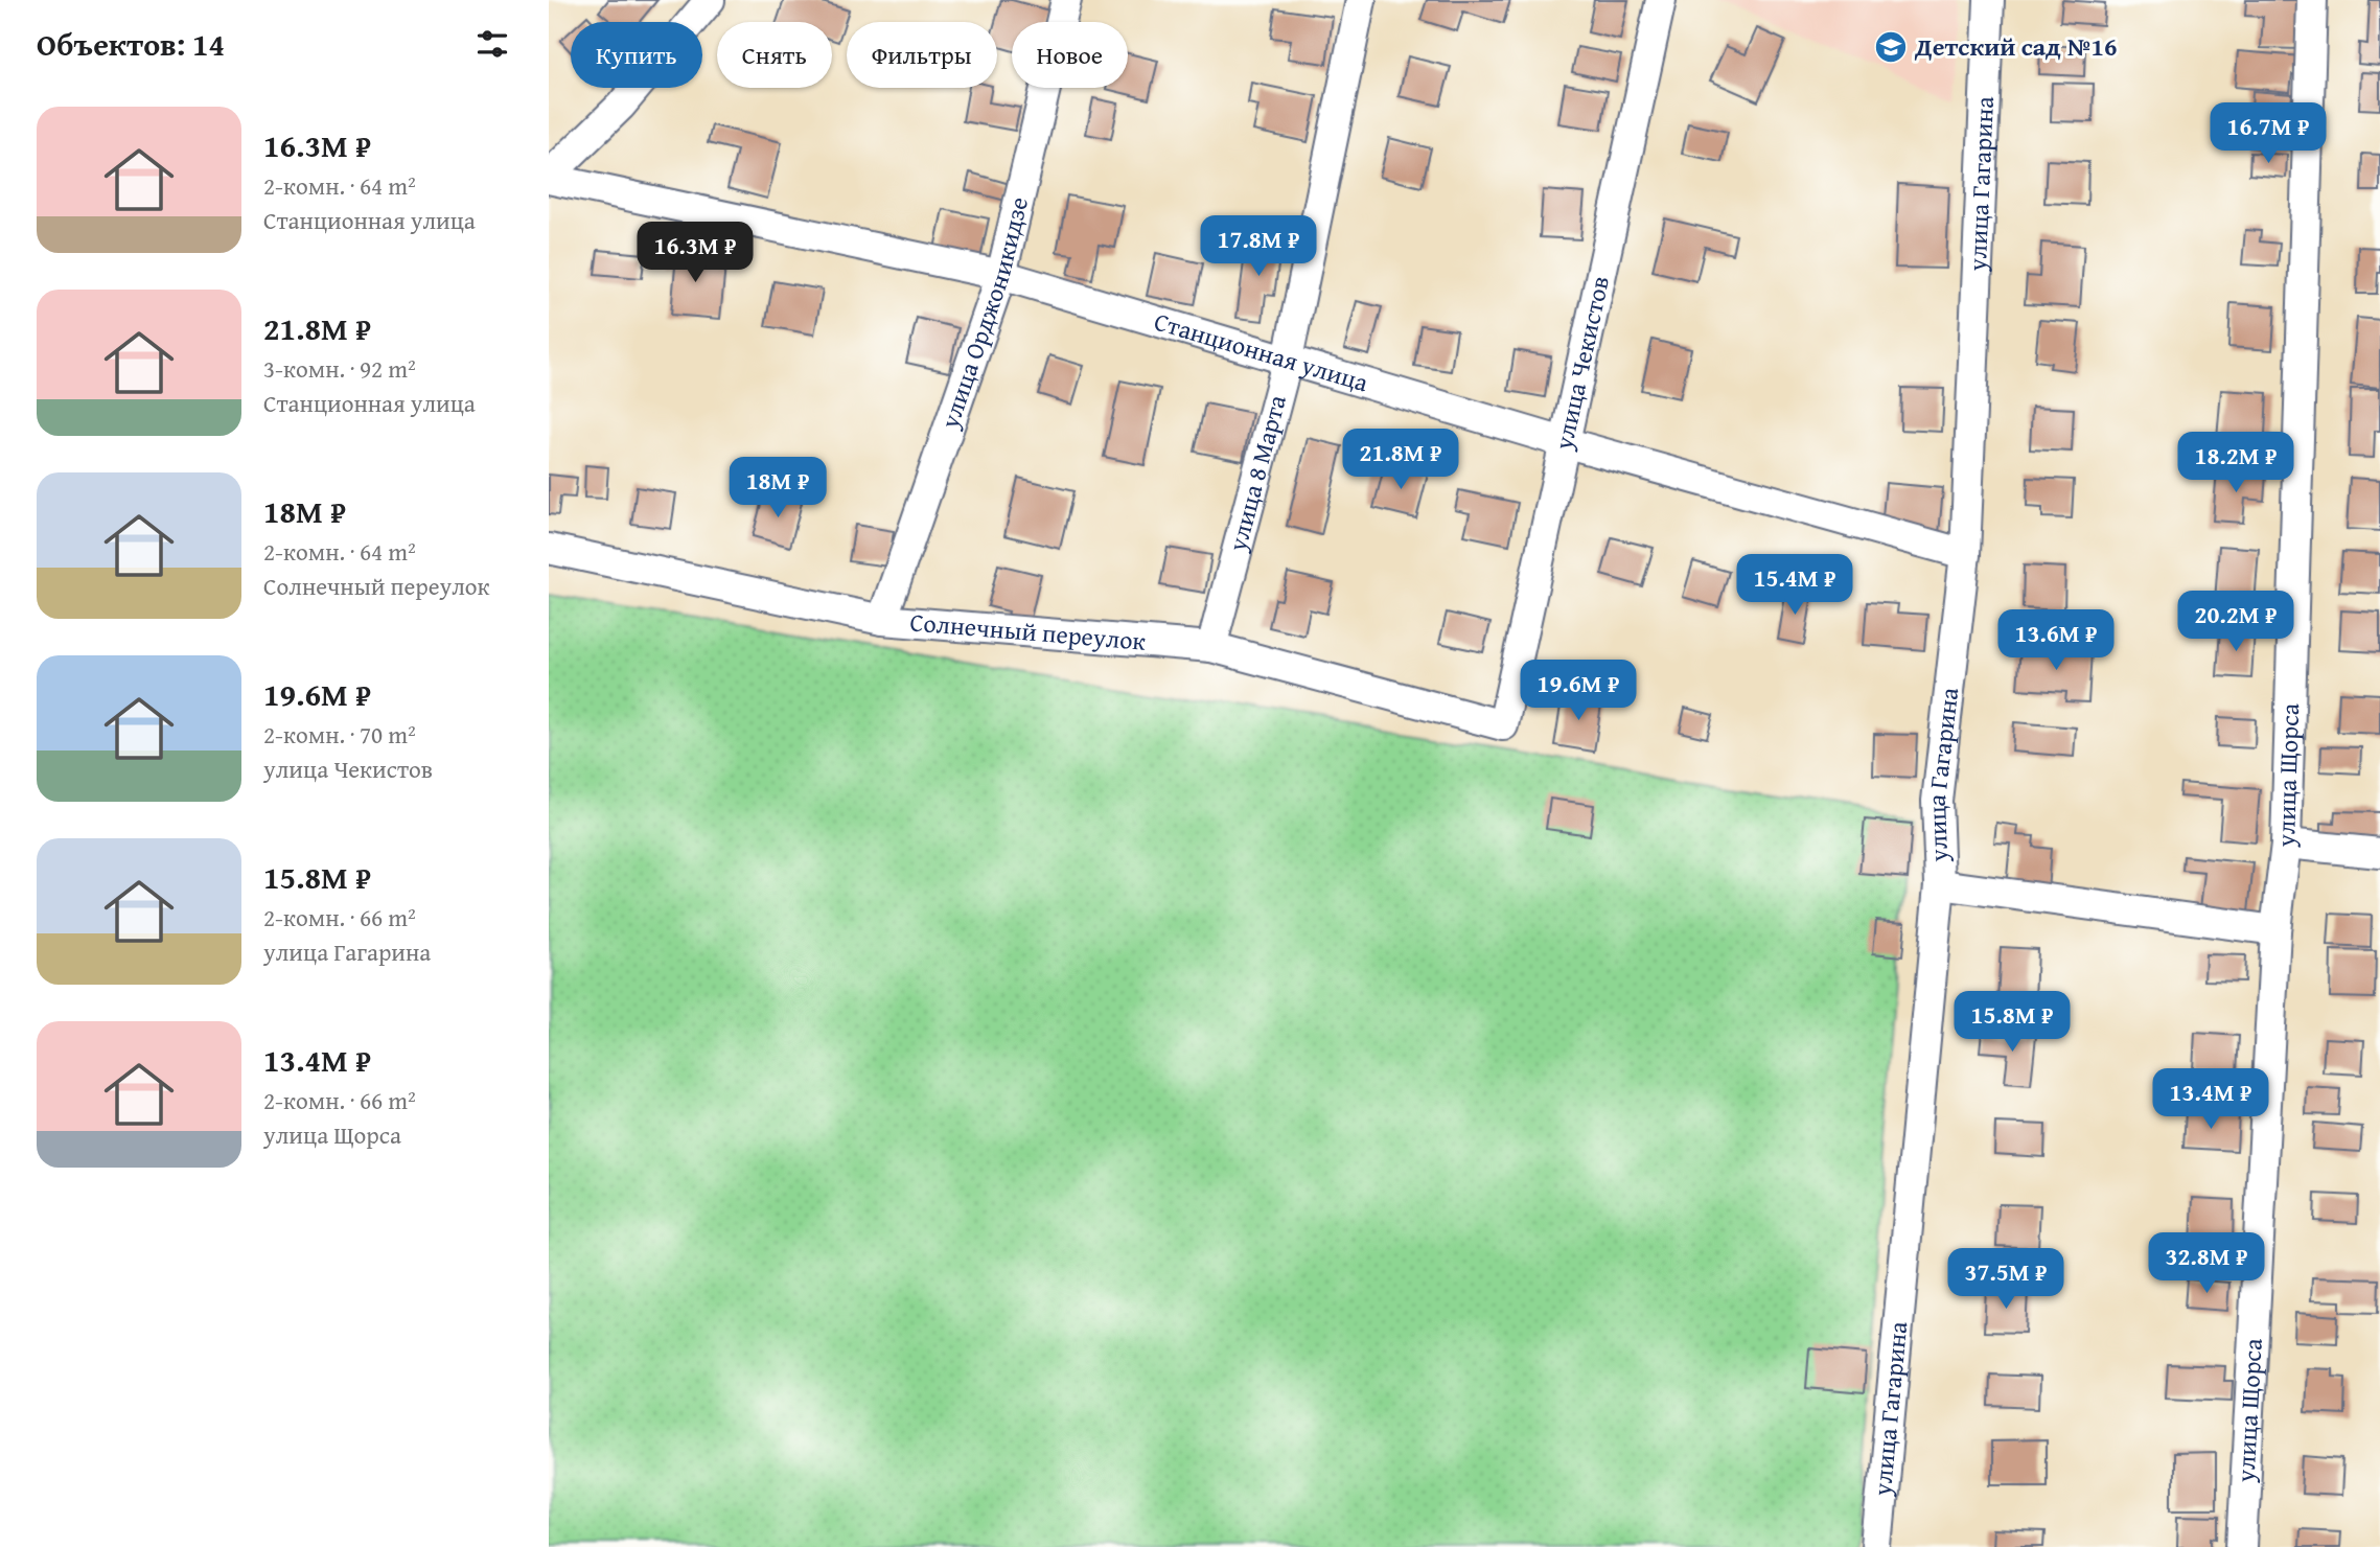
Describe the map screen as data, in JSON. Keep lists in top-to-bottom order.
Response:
{
  "streets": {
    "street": [
      "улица Гагарина",
      "улица Орджоникидзе",
      "Станционная улица",
      "улица Чекистов",
      "улица 8 Марта",
      "Солнечный переулок",
      "улица Щорса"
    ]
  },
  "crossings": [
    ["улица Гагарина", "Станционная улица"],
    ["улица Орджоникидзе", "Станционная улица"],
    ["улица Орджоникидзе", "Солнечный переулок"],
    ["Станционная улица", "улица Чекистов"],
    ["Станционная улица", "улица 8 Марта"],
    ["улица Чекистов", "Солнечный переулок"],
    ["улица 8 Марта", "Солнечный переулок"]
  ],
  "places": {
    "school or university": ["Детский сад №16"]
  },
  "page": {
    "heading": "Объектов: 14",
    "chip": [
      "Купить",
      "Снять",
      "Фильтры",
      "Новое"
    ],
    "list": [
      {
        "name": "16.3M ₽",
        "note": "2-комн. · 64 m² · Станционная улица"
      },
      {
        "name": "21.8M ₽",
        "note": "3-комн. · 92 m² · Станционная улица"
      },
      {
        "name": "18M ₽",
        "note": "2-комн. · 64 m² · Солнечный переулок"
      },
      {
        "name": "19.6M ₽",
        "note": "2-комн. · 70 m² · улица Чекистов"
      },
      {
        "name": "15.8M ₽",
        "note": "2-комн. · 66 m² · улица Гагарина"
      },
      {
        "name": "13.4M ₽",
        "note": "2-комн. · 66 m² · улица Щорса"
      }
    ],
    "price": [
      "16.7M ₽",
      "17.8M ₽",
      "16.3M ₽",
      "21.8M ₽",
      "18.2M ₽",
      "18M ₽",
      "15.4M ₽",
      "20.2M ₽",
      "13.6M ₽",
      "19.6M ₽",
      "15.8M ₽",
      "13.4M ₽",
      "32.8M ₽",
      "37.5M ₽"
    ]
  }
}
